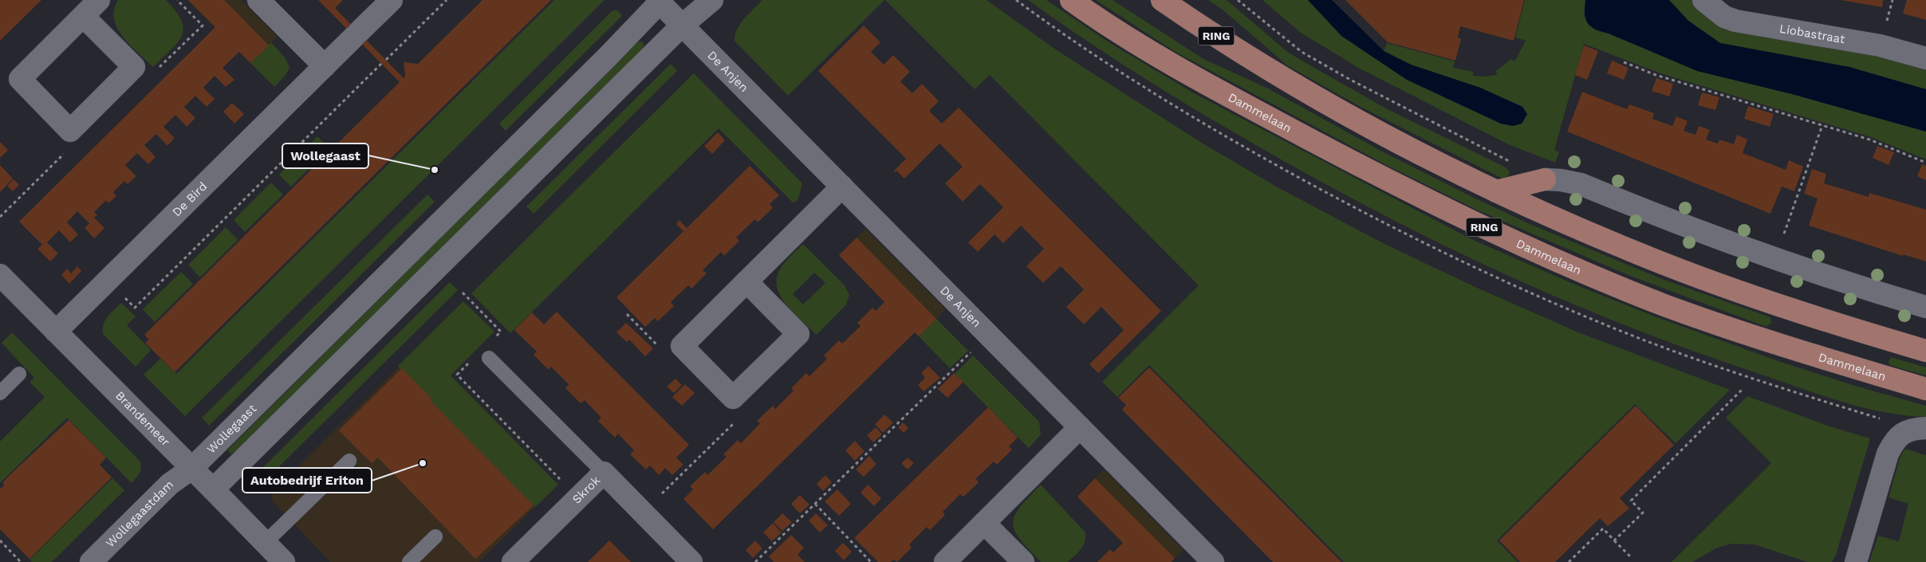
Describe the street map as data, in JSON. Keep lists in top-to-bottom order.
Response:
{
  "streets": {
    "main road": ["RING", "Dammelaan"],
    "street": [
      "Liobastraat",
      "De Anjen",
      "De Bird",
      "Brandemeer",
      "Wollegaast",
      "Skrok",
      "Wollegaastdam"
    ]
  },
  "crossings": [
    ["De Anjen", "Wollegaast"],
    ["De Bird", "Brandemeer"],
    ["Brandemeer", "Wollegaast"],
    ["Brandemeer", "Wollegaastdam"],
    ["Wollegaast", "Wollegaastdam"]
  ],
  "places": ["Wollegaast", "Autobedrijf Eriton"]
}
